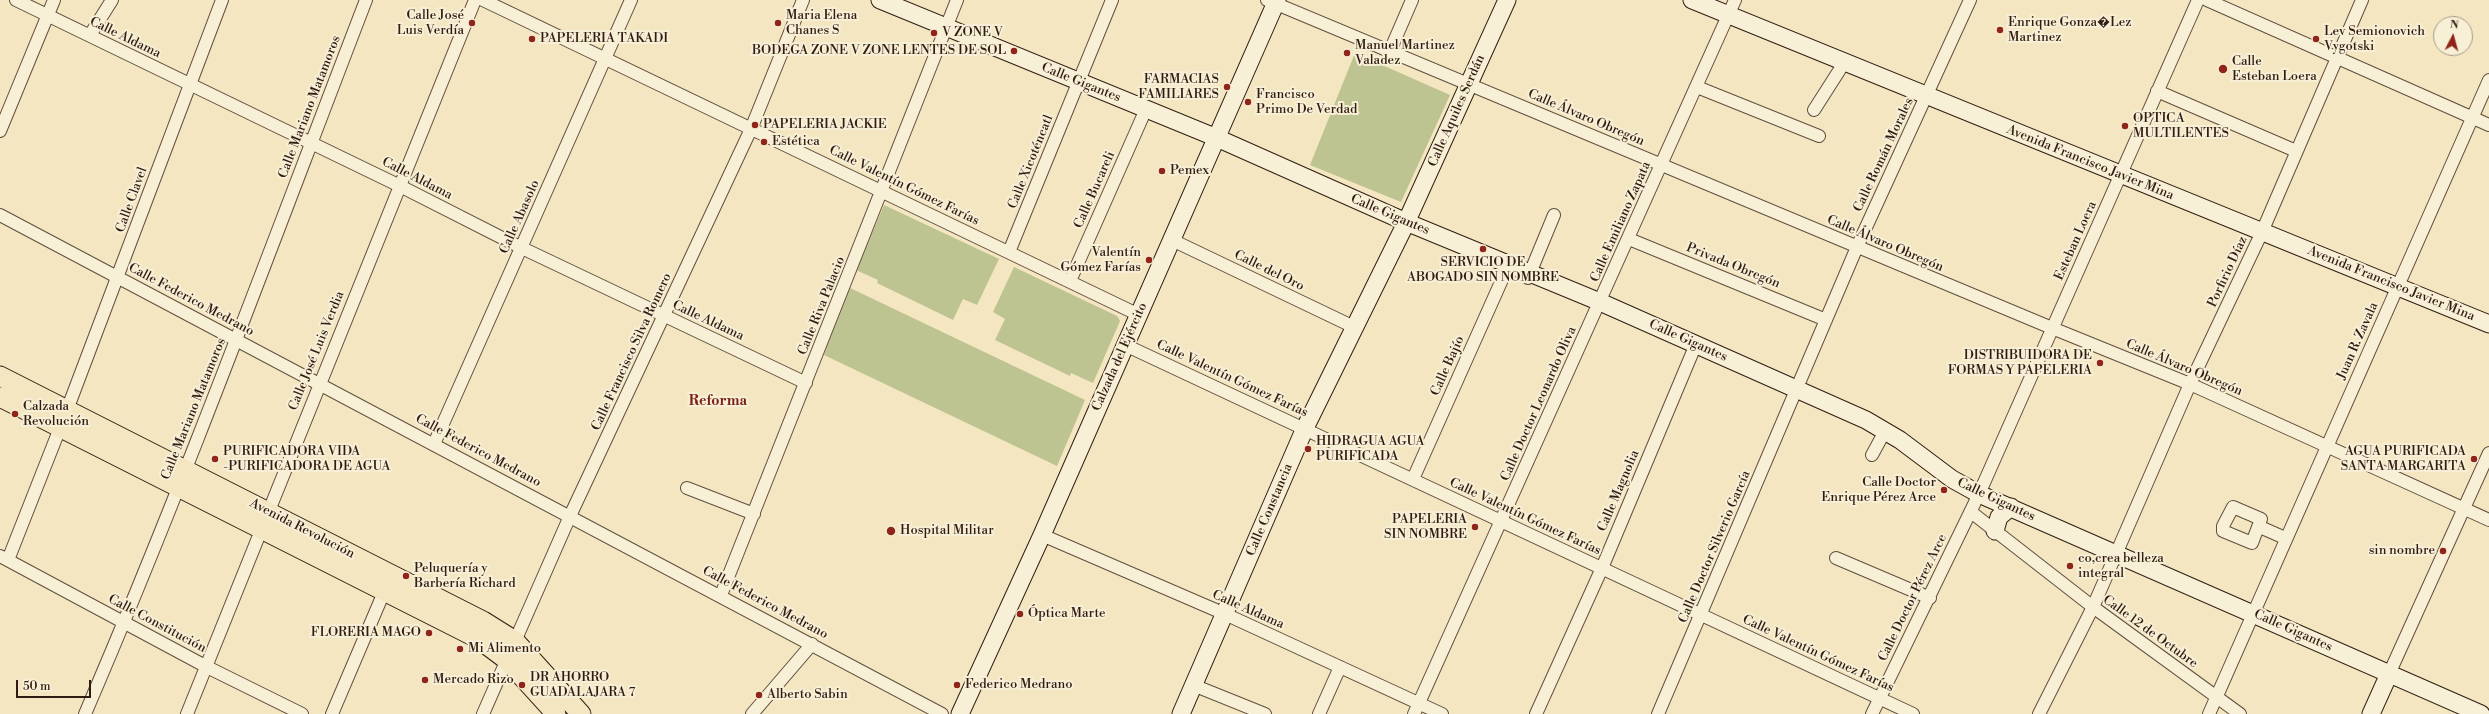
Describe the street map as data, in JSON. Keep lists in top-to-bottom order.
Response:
{
  "streets": {
    "main road": [
      "Calle Gigantes",
      "Calle Aquiles Serdán",
      "Avenida Francisco Javier Mina",
      "Calzada del Ejército",
      "Calle Constancia",
      "Avenida Revolución"
    ],
    "street": [
      "Calle Aldama",
      "Calle Mariano Matamoros",
      "Calle Álvaro Obregón",
      "Calle Román Morales",
      "Calle Xicoténcatl",
      "Calle Valentín Gómez Farías",
      "Calle Bucareli",
      "Calle Clavel",
      "Calle Abasolo",
      "Calle Emiliano Zapata",
      "Esteban Loera",
      "Privada Obregón",
      "Calle del Oro",
      "Porfirio Díaz",
      "Calle Federico Medrano",
      "Calle Riva Palacio",
      "Juan R. Zavala",
      "Calle José Luis Verdia",
      "Calle Francisco Silva Romero",
      "Calle Bajío",
      "Calle Doctor Leonardo Oliva",
      "Calle Magnolia",
      "Calle Doctor Silverio García",
      "Calle Doctor Pérez Arce",
      "Calle Constitución",
      "Calle 12 de Octubre"
    ]
  },
  "crossings": [
    ["Calle Aldama", "Calle Mariano Matamoros"],
    ["Calle Aldama", "Calle Clavel"],
    ["Calle Aldama", "Calle Abasolo"],
    ["Calle Aldama", "Calle Riva Palacio"],
    ["Calle Aldama", "Calle José Luis Verdia"],
    ["Calle Aldama", "Calle Francisco Silva Romero"],
    ["Calle Aldama", "Calzada del Ejército"],
    ["Calle Aldama", "Calle Doctor Leonardo Oliva"],
    ["Calle Aldama", "Calle Constancia"],
    ["Calle Gigantes", "Calle Aquiles Serdán"],
    ["Calle Gigantes", "Calle Román Morales"],
    ["Calle Gigantes", "Calle Xicoténcatl"],
    ["Calle Gigantes", "Calle Bucareli"],
    ["Calle Gigantes", "Calle Emiliano Zapata"],
    ["Calle Gigantes", "Esteban Loera"],
    ["Calle Gigantes", "Porfirio Díaz"],
    ["Calle Gigantes", "Calle Riva Palacio"],
    ["Calle Gigantes", "Juan R. Zavala"],
    ["Calle Gigantes", "Calzada del Ejército"],
    ["Calle Gigantes", "Calle Bajío"],
    ["Calle Gigantes", "Calle Doctor Leonardo Oliva"],
    ["Calle Gigantes", "Calle Magnolia"],
    ["Calle Gigantes", "Calle Constancia"],
    ["Calle Gigantes", "Calle Doctor Silverio García"],
    ["Calle Gigantes", "Calle Doctor Pérez Arce"],
    ["Calle Mariano Matamoros", "Calle Federico Medrano"],
    ["Calle Mariano Matamoros", "Avenida Revolución"],
    ["Calle Mariano Matamoros", "Calle Constitución"],
    ["Calle Aquiles Serdán", "Calle Álvaro Obregón"],
    ["Calle Aquiles Serdán", "Calle Constancia"],
    ["Calle Álvaro Obregón", "Calle Román Morales"],
    ["Calle Álvaro Obregón", "Calle Emiliano Zapata"],
    ["Calle Álvaro Obregón", "Esteban Loera"],
    ["Calle Álvaro Obregón", "Porfirio Díaz"],
    ["Calle Álvaro Obregón", "Juan R. Zavala"],
    ["Calle Álvaro Obregón", "Calzada del Ejército"],
    ["Calle Román Morales", "Avenida Francisco Javier Mina"],
    ["Calle Román Morales", "Privada Obregón"],
    ["Calle Román Morales", "Calle Doctor Silverio García"],
    ["Calle Xicoténcatl", "Calle Valentín Gómez Farías"],
    ["Avenida Francisco Javier Mina", "Calle Emiliano Zapata"],
    ["Avenida Francisco Javier Mina", "Esteban Loera"],
    ["Avenida Francisco Javier Mina", "Porfirio Díaz"],
    ["Avenida Francisco Javier Mina", "Juan R. Zavala"],
    ["Calle Valentín Gómez Farías", "Calle Bucareli"],
    ["Calle Valentín Gómez Farías", "Calle Abasolo"],
    ["Calle Valentín Gómez Farías", "Calle Riva Palacio"],
    ["Calle Valentín Gómez Farías", "Calle Francisco Silva Romero"],
    ["Calle Valentín Gómez Farías", "Calzada del Ejército"],
    ["Calle Valentín Gómez Farías", "Calle Bajío"],
    ["Calle Valentín Gómez Farías", "Calle Doctor Leonardo Oliva"],
    ["Calle Valentín Gómez Farías", "Calle Magnolia"],
    ["Calle Valentín Gómez Farías", "Calle Constancia"],
    ["Calle Valentín Gómez Farías", "Calle Doctor Silverio García"],
    ["Calle Valentín Gómez Farías", "Calle Doctor Pérez Arce"],
    ["Calle Clavel", "Calle Federico Medrano"],
    ["Calle Clavel", "Avenida Revolución"],
    ["Calle Abasolo", "Calle Federico Medrano"],
    ["Calle Emiliano Zapata", "Privada Obregón"],
    ["Calle Emiliano Zapata", "Calle Doctor Leonardo Oliva"],
    ["Esteban Loera", "Calle Doctor Pérez Arce"],
    ["Calle del Oro", "Calzada del Ejército"],
    ["Calle del Oro", "Calle Constancia"],
    ["Porfirio Díaz", "Calle 12 de Octubre"],
    ["Calle Federico Medrano", "Calle Riva Palacio"],
    ["Calle Federico Medrano", "Calle José Luis Verdia"],
    ["Calle Federico Medrano", "Calle Francisco Silva Romero"],
    ["Juan R. Zavala", "Calle 12 de Octubre"],
    ["Calle José Luis Verdia", "Avenida Revolución"],
    ["Calle José Luis Verdia", "Calle Constitución"],
    ["Calle Francisco Silva Romero", "Avenida Revolución"],
    ["Calle Doctor Pérez Arce", "Calle 12 de Octubre"]
  ],
  "districts": ["Reforma"],
  "places": [
    "Calle José Luis Verdía",
    "Maria Elena Chanes S",
    "Enrique Gonza�Lez Martinez",
    "V ZONE V",
    "PAPELERIA TAKADI",
    "Lev Semionovich Vygotski",
    "BODEGA ZONE V ZONE LENTES DE SOL",
    "Manuel Martinez Valadez",
    "Calle Esteban Loera",
    "FARMACIAS FAMILIARES",
    "Francisco Primo De Verdad",
    "PAPELERIA JACKIE",
    "OPTICA MULTILENTES",
    "Estética",
    "Pemex",
    "SERVICIO DE ABOGADO SIN NOMBRE",
    "Valentín Gómez Farías",
    "DISTRIBUIDORA DE FORMAS Y PAPELERIA",
    "Calzada Revolución",
    "HIDRAGUA AGUA PURIFICADA",
    "PURIFICADORA VIDA -PURIFICADORA DE AGUA",
    "AGUA PURIFICADA SANTA MARGARITA",
    "Calle Doctor Enrique Pérez Arce",
    "PAPELERIA SIN NOMBRE",
    "Hospital Militar",
    "sin nombre",
    "co,crea belleza integral",
    "Peluquería y Barbería Richard",
    "Óptica Marte",
    "FLORERIA MAGO",
    "Mi Alimento",
    "Mercado Rizo",
    "DR AHORRO GUADALAJARA 7",
    "Federico Medrano",
    "Alberto Sabin"
  ],
  "scale_bar": "50 m",
  "north": "top"
}
